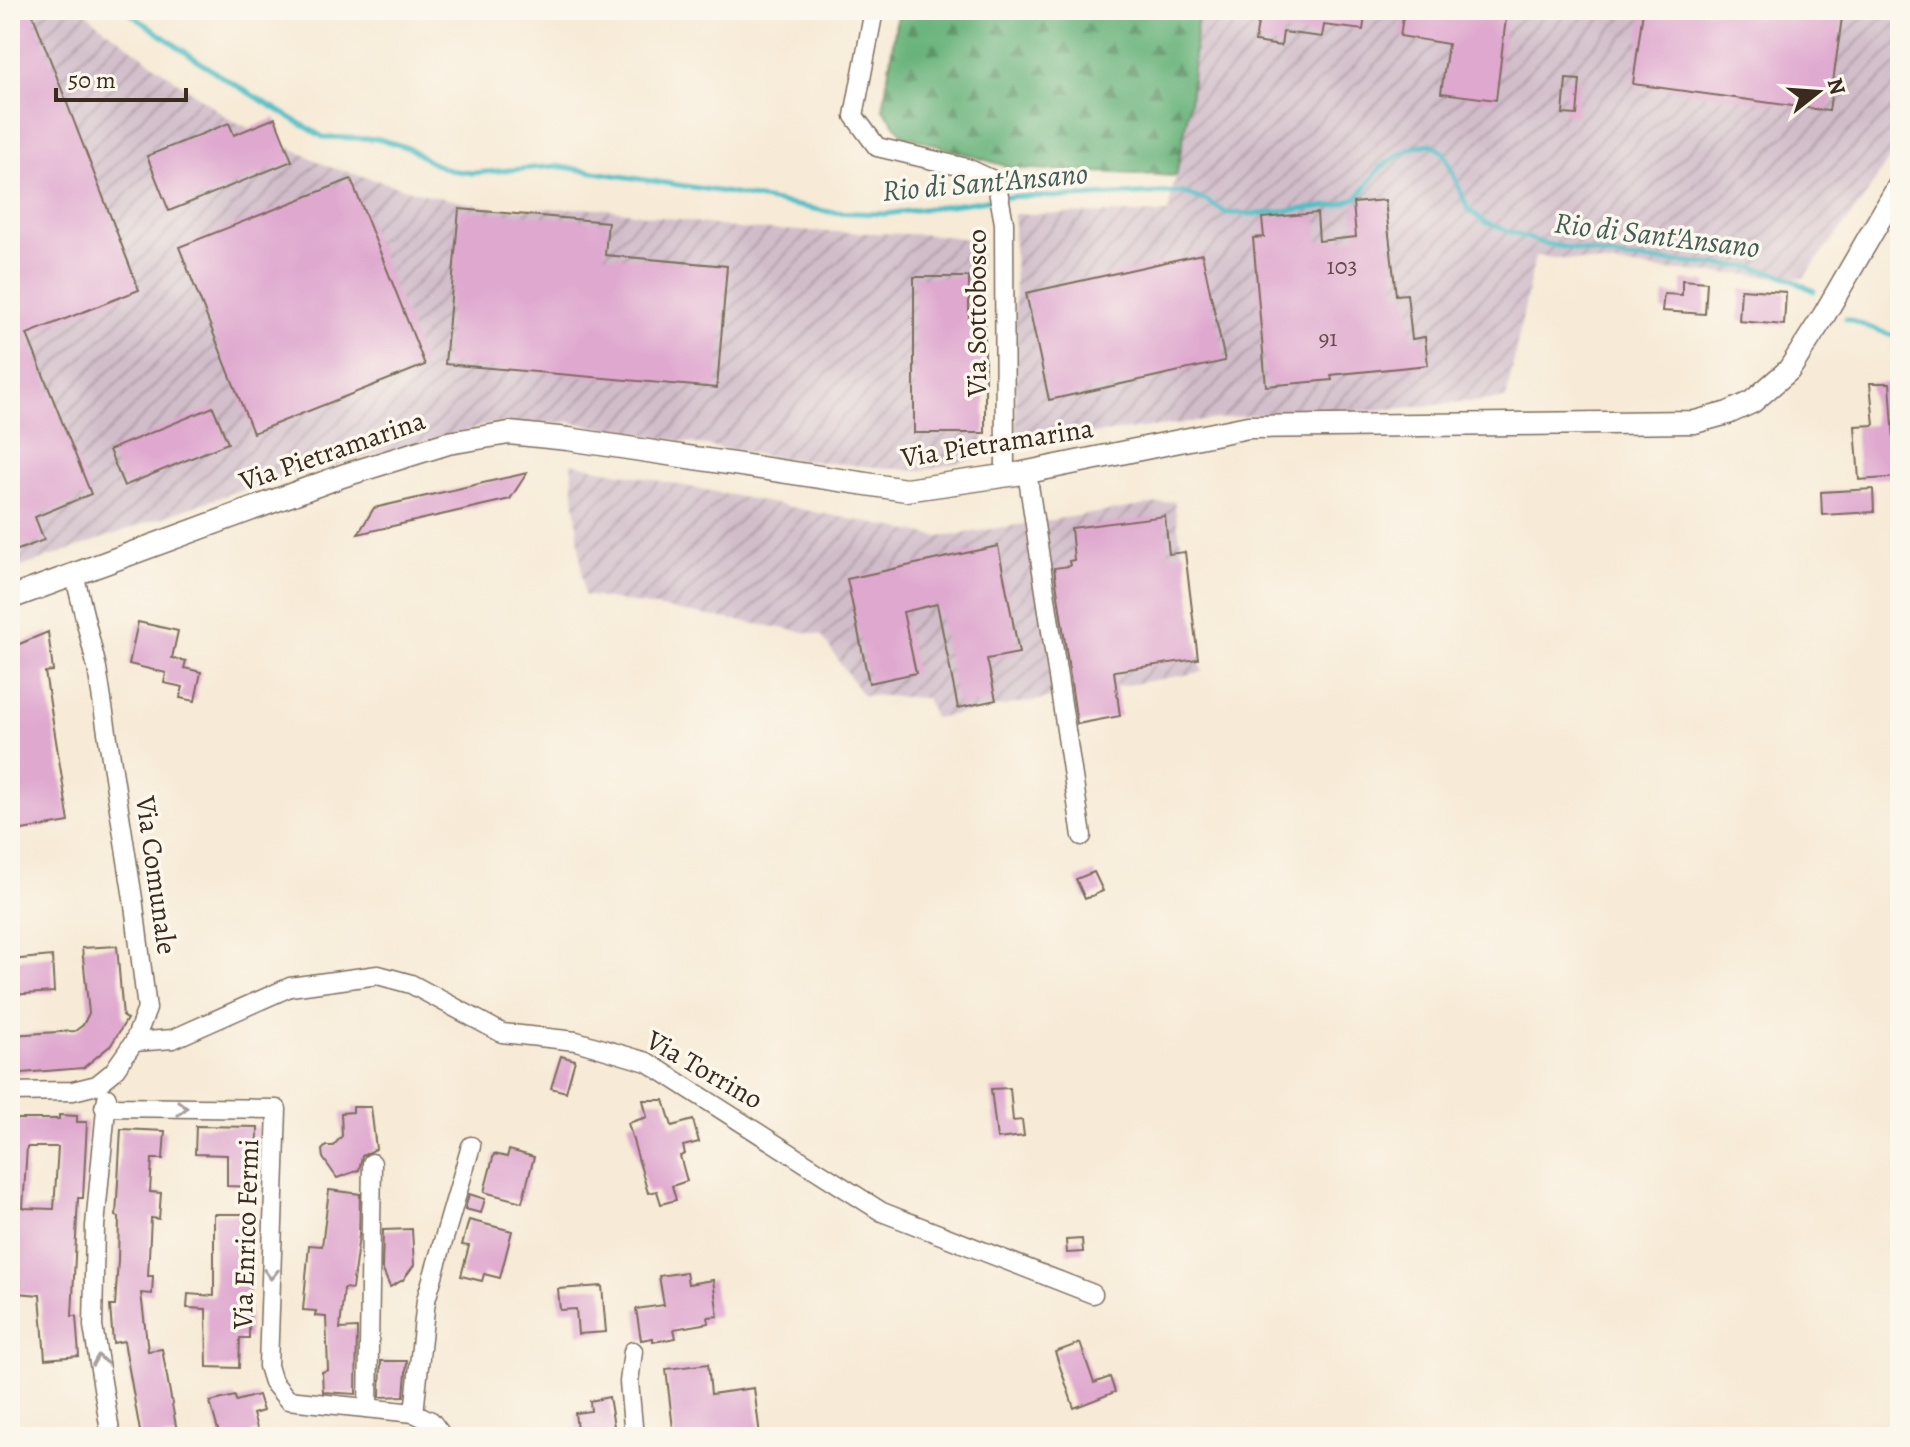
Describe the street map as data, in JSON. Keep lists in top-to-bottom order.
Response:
{
  "streets": {
    "main road": ["Via Pietramarina"],
    "street": [
      "Via Sottobosco",
      "Via Comunale",
      "Via Torrino",
      "Via Enrico Fermi"
    ]
  },
  "crossings": [
    ["Via Sottobosco", "Via Pietramarina"],
    ["Via Pietramarina", "Via Comunale"],
    ["Via Comunale", "Via Torrino"]
  ],
  "water": ["Rio di Sant'Ansano"],
  "house_numbers": ["103", "91"],
  "scale_bar": "50 m",
  "north": "right"
}
